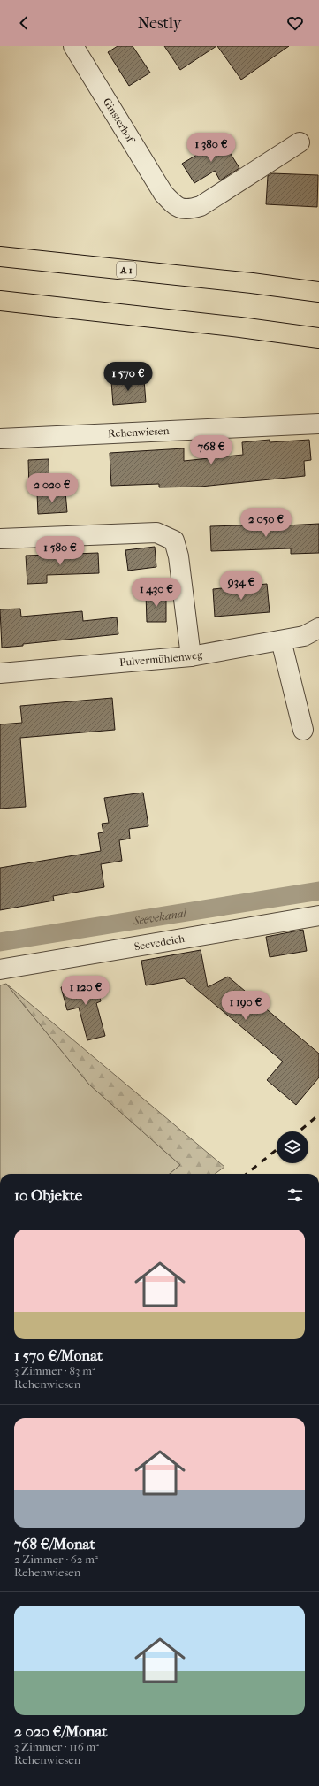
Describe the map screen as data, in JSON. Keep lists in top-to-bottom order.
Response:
{
  "streets": {
    "highway": ["A 1"],
    "street": [
      "Ginsterhof",
      "Rehenwiesen",
      "Pulvermühlenweg",
      "Seevedeich"
    ]
  },
  "water": ["Seevekanal"],
  "page": {
    "header": "Nestly",
    "price": [
      "1 380 €",
      "1 570 €",
      "768 €",
      "2 020 €",
      "2 050 €",
      "1 580 €",
      "934 €",
      "1 430 €",
      "1 120 €",
      "1 190 €"
    ],
    "heading": "10 Objekte",
    "list": [
      {
        "name": "1 570 €/Monat",
        "note": "3 Zimmer · 83 m² · Rehenwiesen"
      },
      {
        "name": "768 €/Monat",
        "note": "2 Zimmer · 62 m² · Rehenwiesen"
      },
      {
        "name": "2 020 €/Monat",
        "note": "3 Zimmer · 116 m² · Rehenwiesen"
      }
    ]
  }
}
